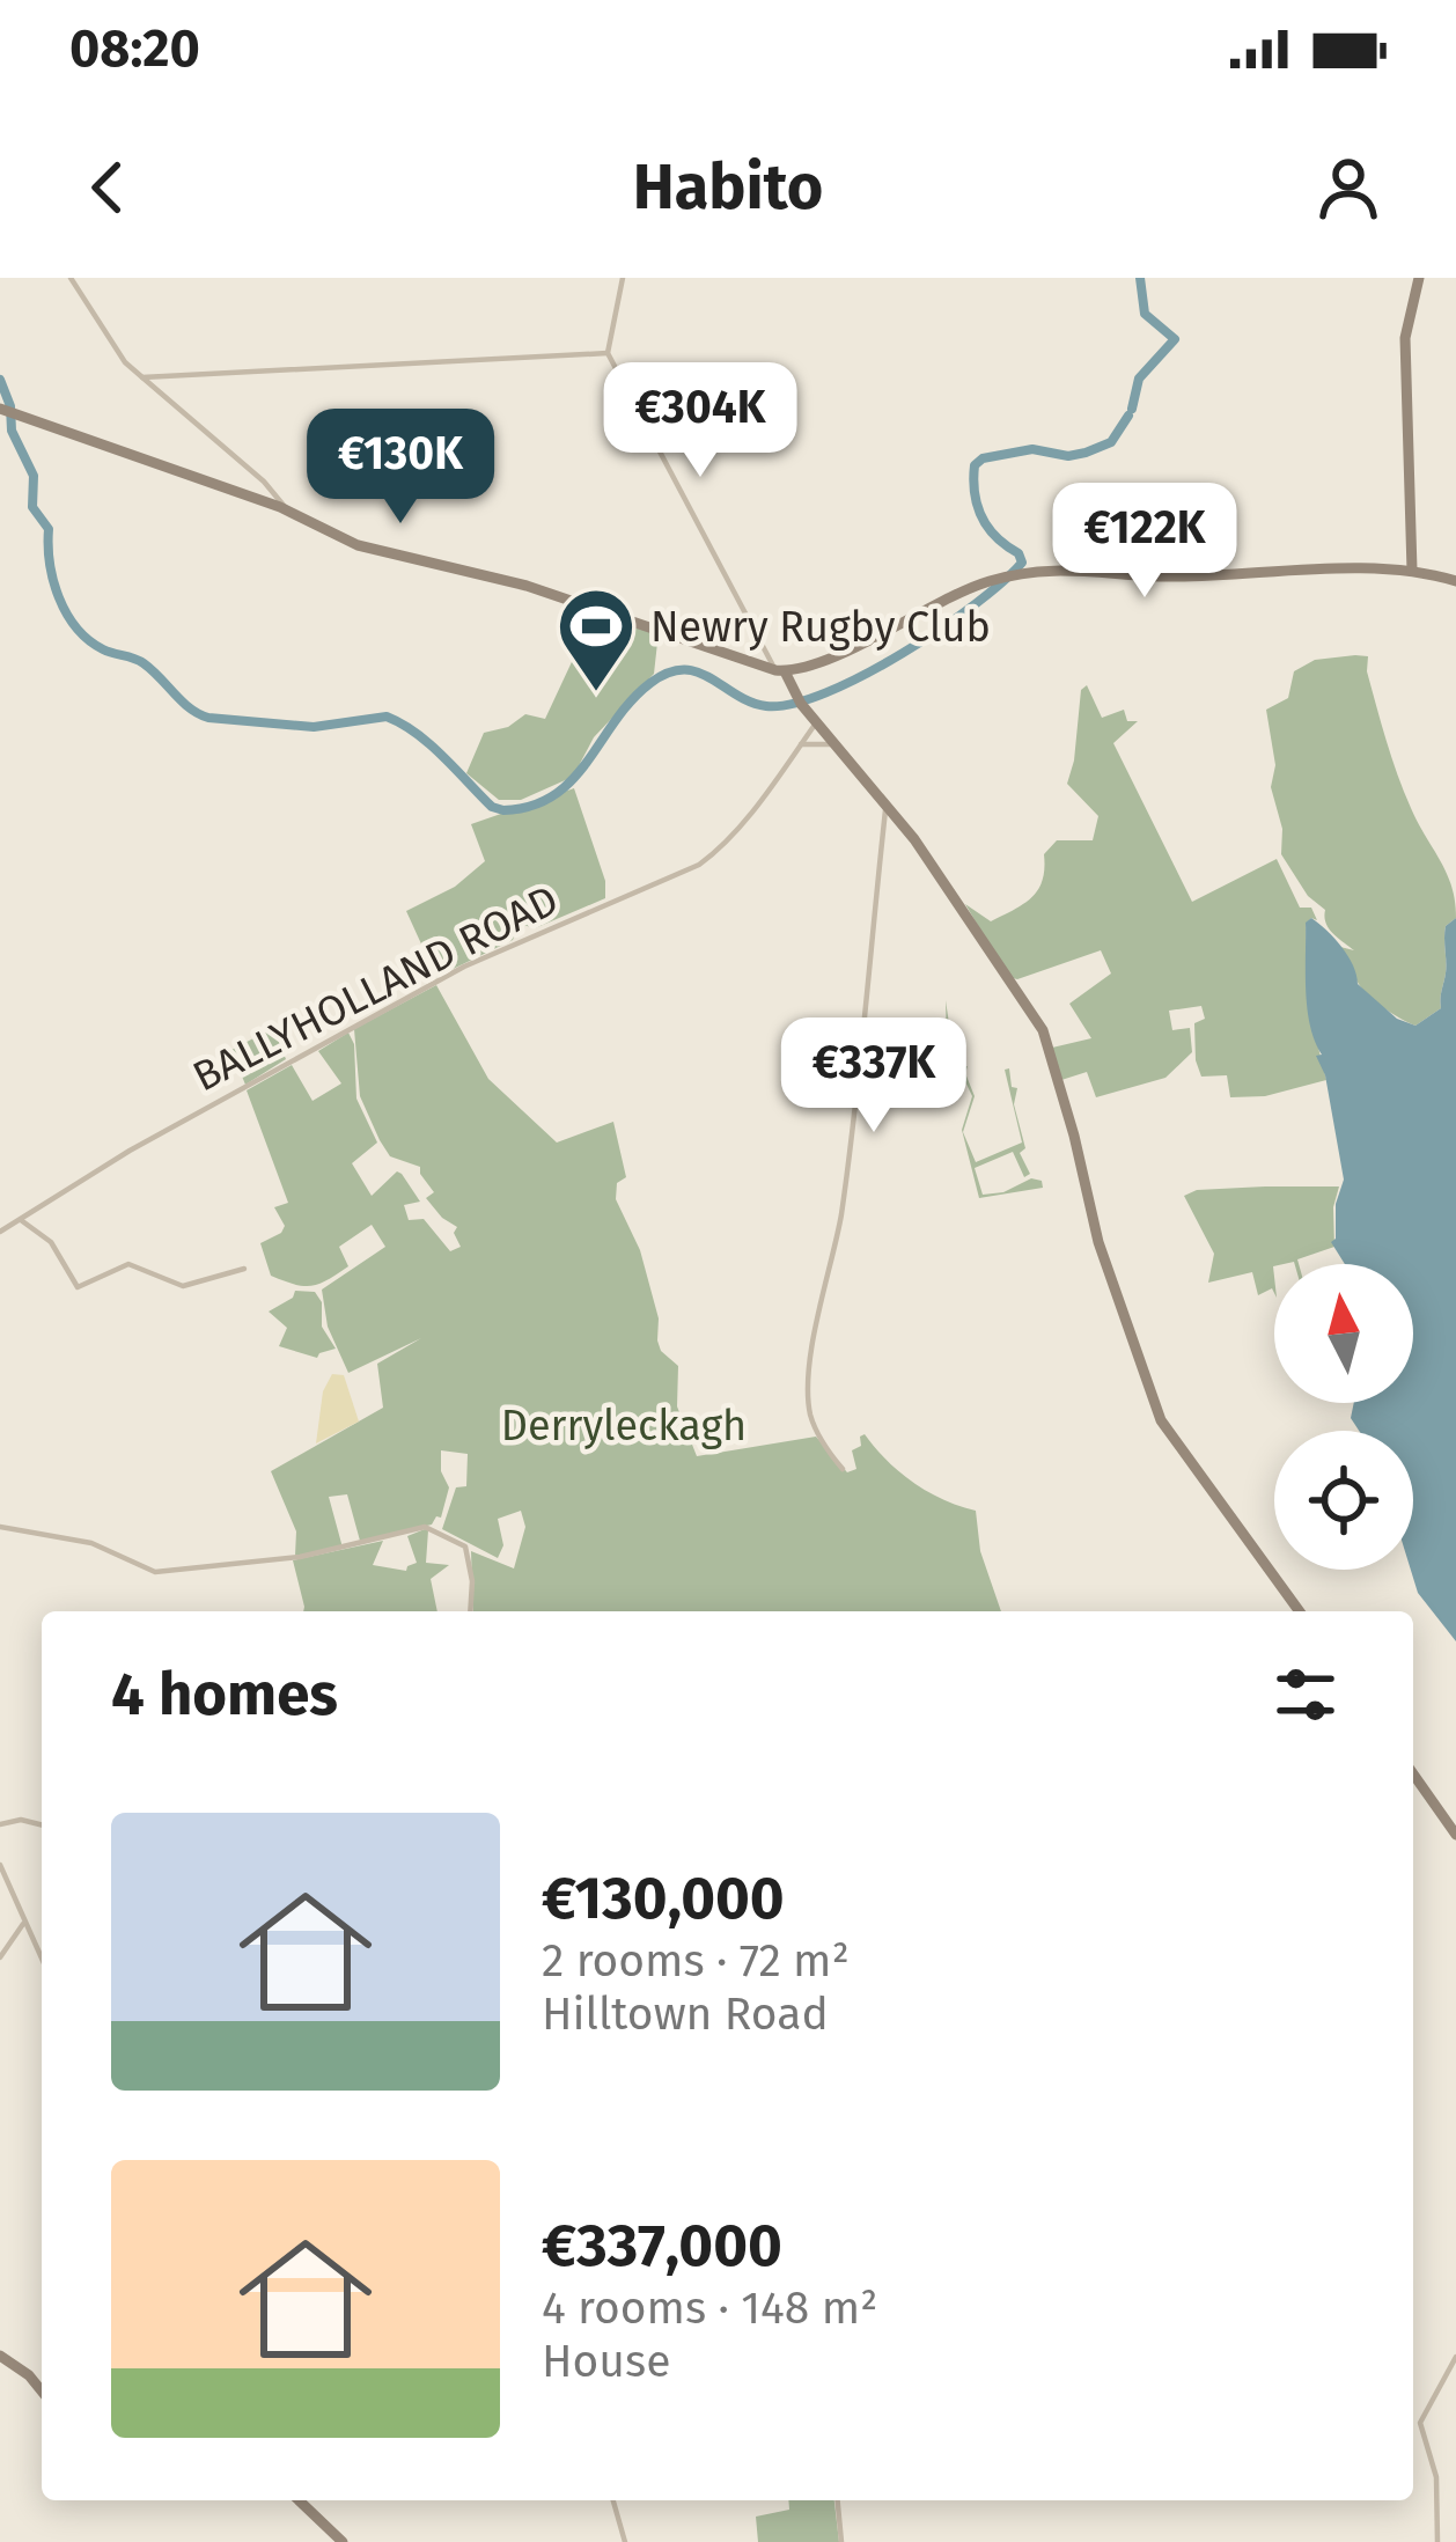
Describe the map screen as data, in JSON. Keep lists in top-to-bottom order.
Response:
{
  "streets": {
    "street": ["BALLYHOLLAND ROAD"]
  },
  "parks": ["Derryleckagh"],
  "places": {
    "sports": ["Newry Rugby Club"]
  },
  "north": "top",
  "page": {
    "status": "08:20",
    "header": "Habito",
    "price": [
      "€304K",
      "€130K",
      "€122K",
      "€337K"
    ],
    "heading": "4 homes",
    "list": [
      {
        "name": "€130,000",
        "note": "2 rooms · 72 m² · Hilltown Road"
      },
      {
        "name": "€337,000",
        "note": "4 rooms · 148 m² · House"
      }
    ]
  }
}
